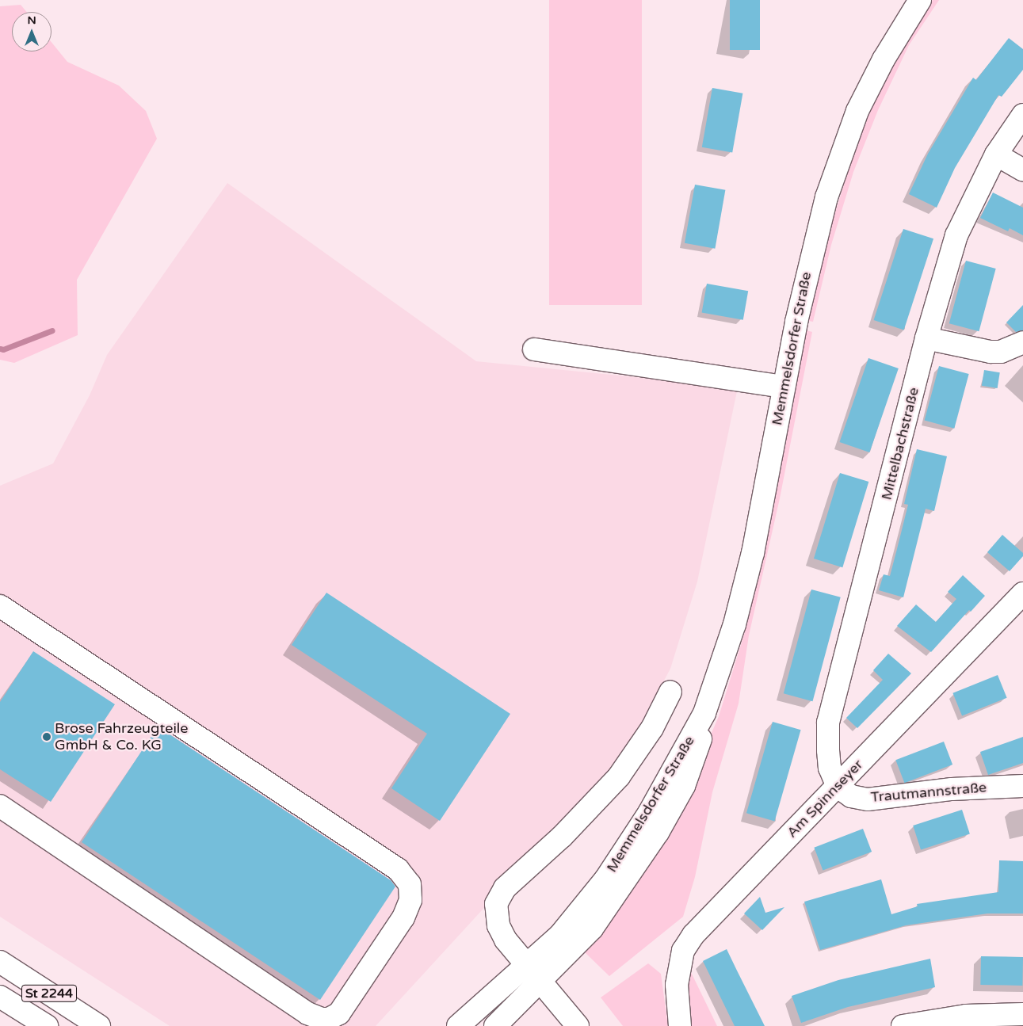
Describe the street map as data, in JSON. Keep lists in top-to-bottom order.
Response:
{
  "streets": {
    "street": [
      "Memmelsdorfer Straße",
      "Mittelbachstraße",
      "Trautmannstraße",
      "Am Spinnseyer",
      "St 2244"
    ]
  },
  "crossings": [
    ["Mittelbachstraße", "Trautmannstraße"],
    ["Mittelbachstraße", "Am Spinnseyer"],
    ["Trautmannstraße", "Am Spinnseyer"]
  ],
  "places": ["Brose Fahrzeugteile GmbH & Co. KG"],
  "north": "top"
}
